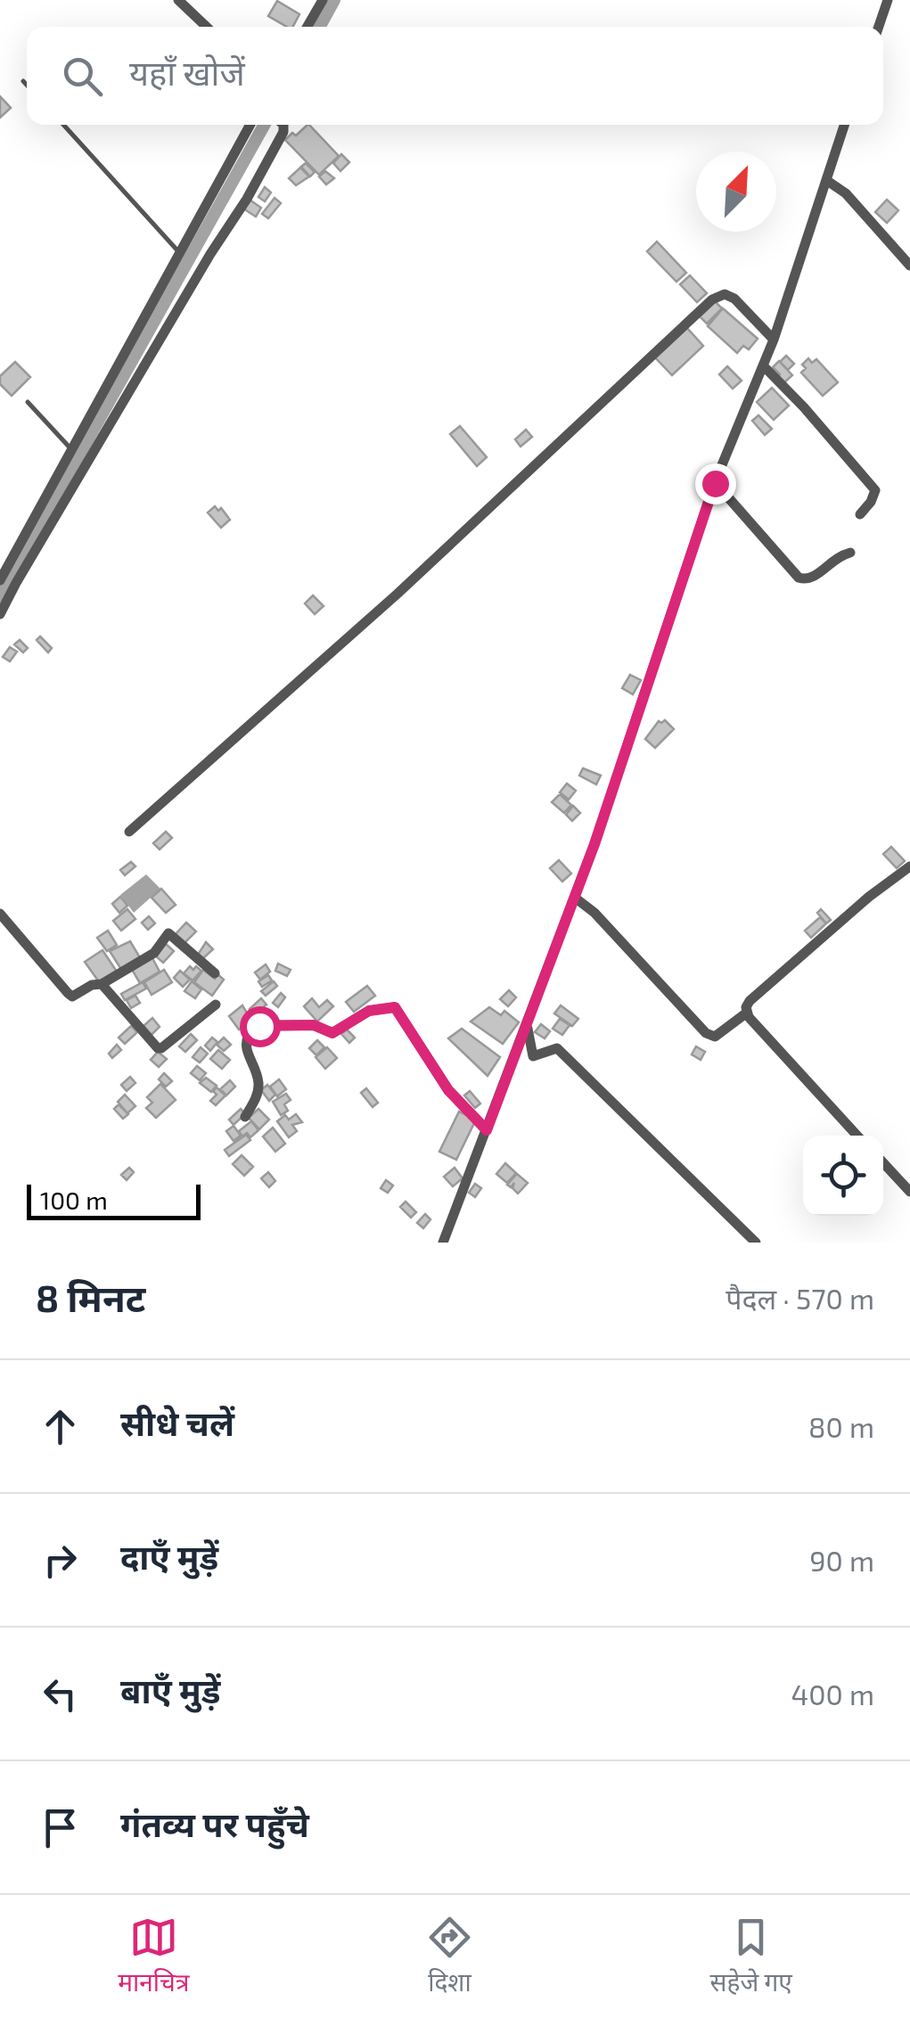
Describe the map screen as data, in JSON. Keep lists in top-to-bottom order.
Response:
{
  "scale_bar": "100 m",
  "north": "top right",
  "page": {
    "search": "यहाँ खोजें",
    "scale": "100 m",
    "heading": ["8 मिनट", "पैदल · 570 m"],
    "list": [
      ["सीधे चलें", "80 m"],
      ["दाएँ मुड़ें", "90 m"],
      ["बाएँ मुड़ें", "400 m"],
      "गंतव्य पर पहुँचे"
    ],
    "nav": ["मानचित्र", "दिशा", "सहेजे गए"]
  }
}
